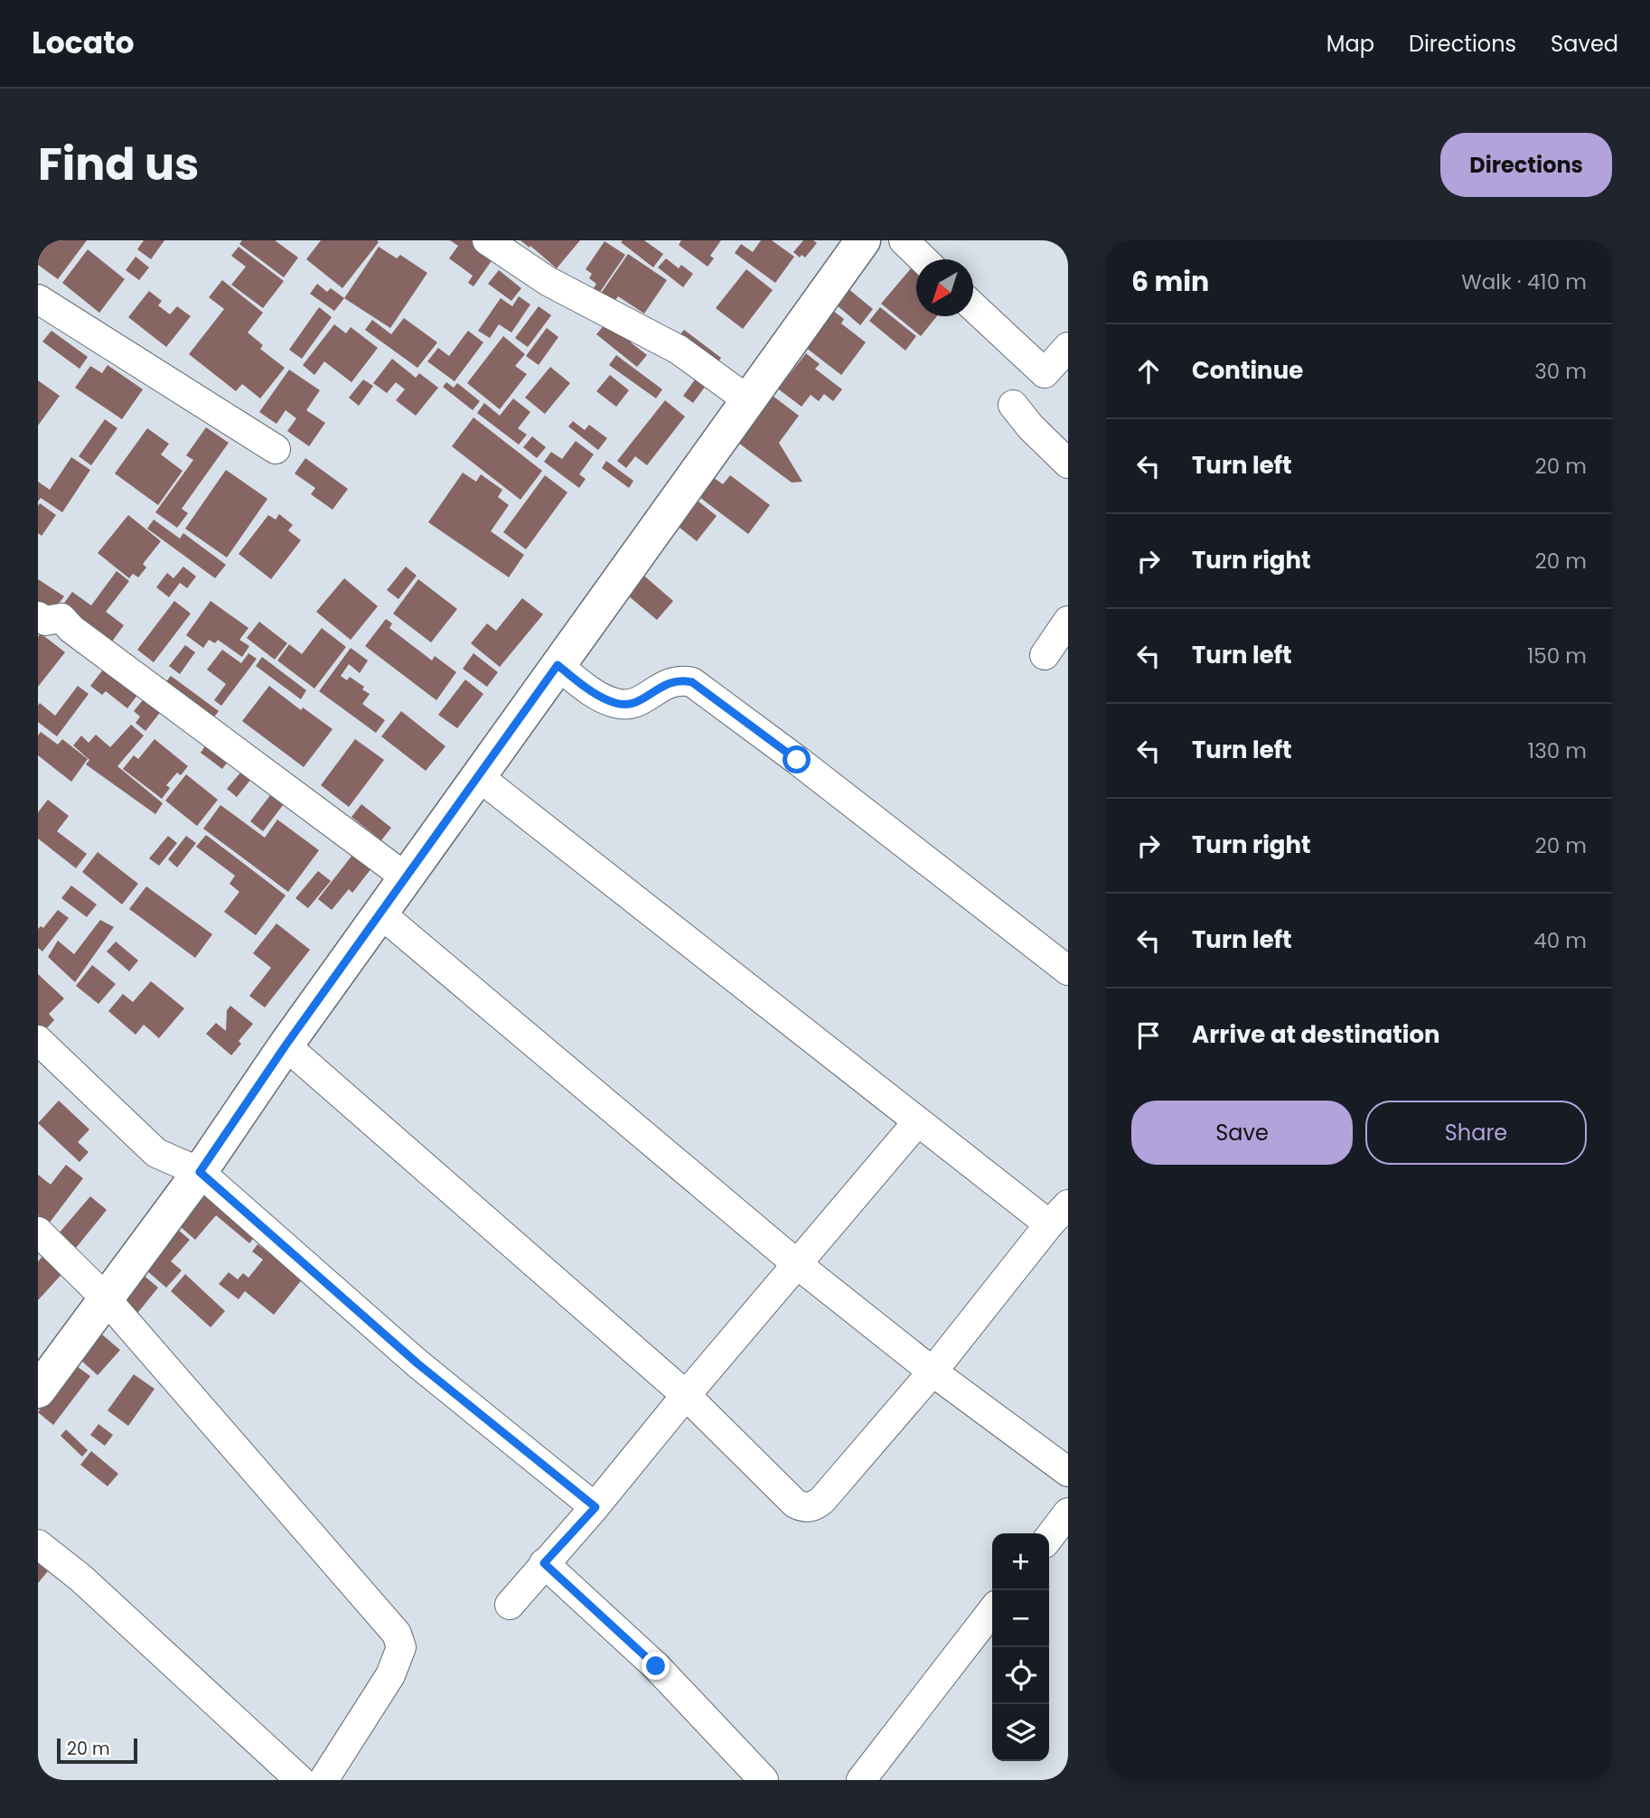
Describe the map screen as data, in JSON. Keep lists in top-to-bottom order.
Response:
{
  "scale_bar": "20 m",
  "north": "bottom left",
  "page": {
    "header": "Locato",
    "nav": ["Map", "Directions", "Saved"],
    "title": "Find us",
    "buttons": [
      "Directions",
      ["Save", "Share"]
    ],
    "heading": ["6 min", "Walk · 410 m"],
    "list": [
      ["Continue", "30 m"],
      ["Turn left", "20 m"],
      ["Turn right", "20 m"],
      ["Turn left", "150 m"],
      ["Turn left", "130 m"],
      ["Turn right", "20 m"],
      ["Turn left", "40 m"],
      "Arrive at destination"
    ],
    "map_buttons": ["+", "−"],
    "scale": "20 m"
  }
}
